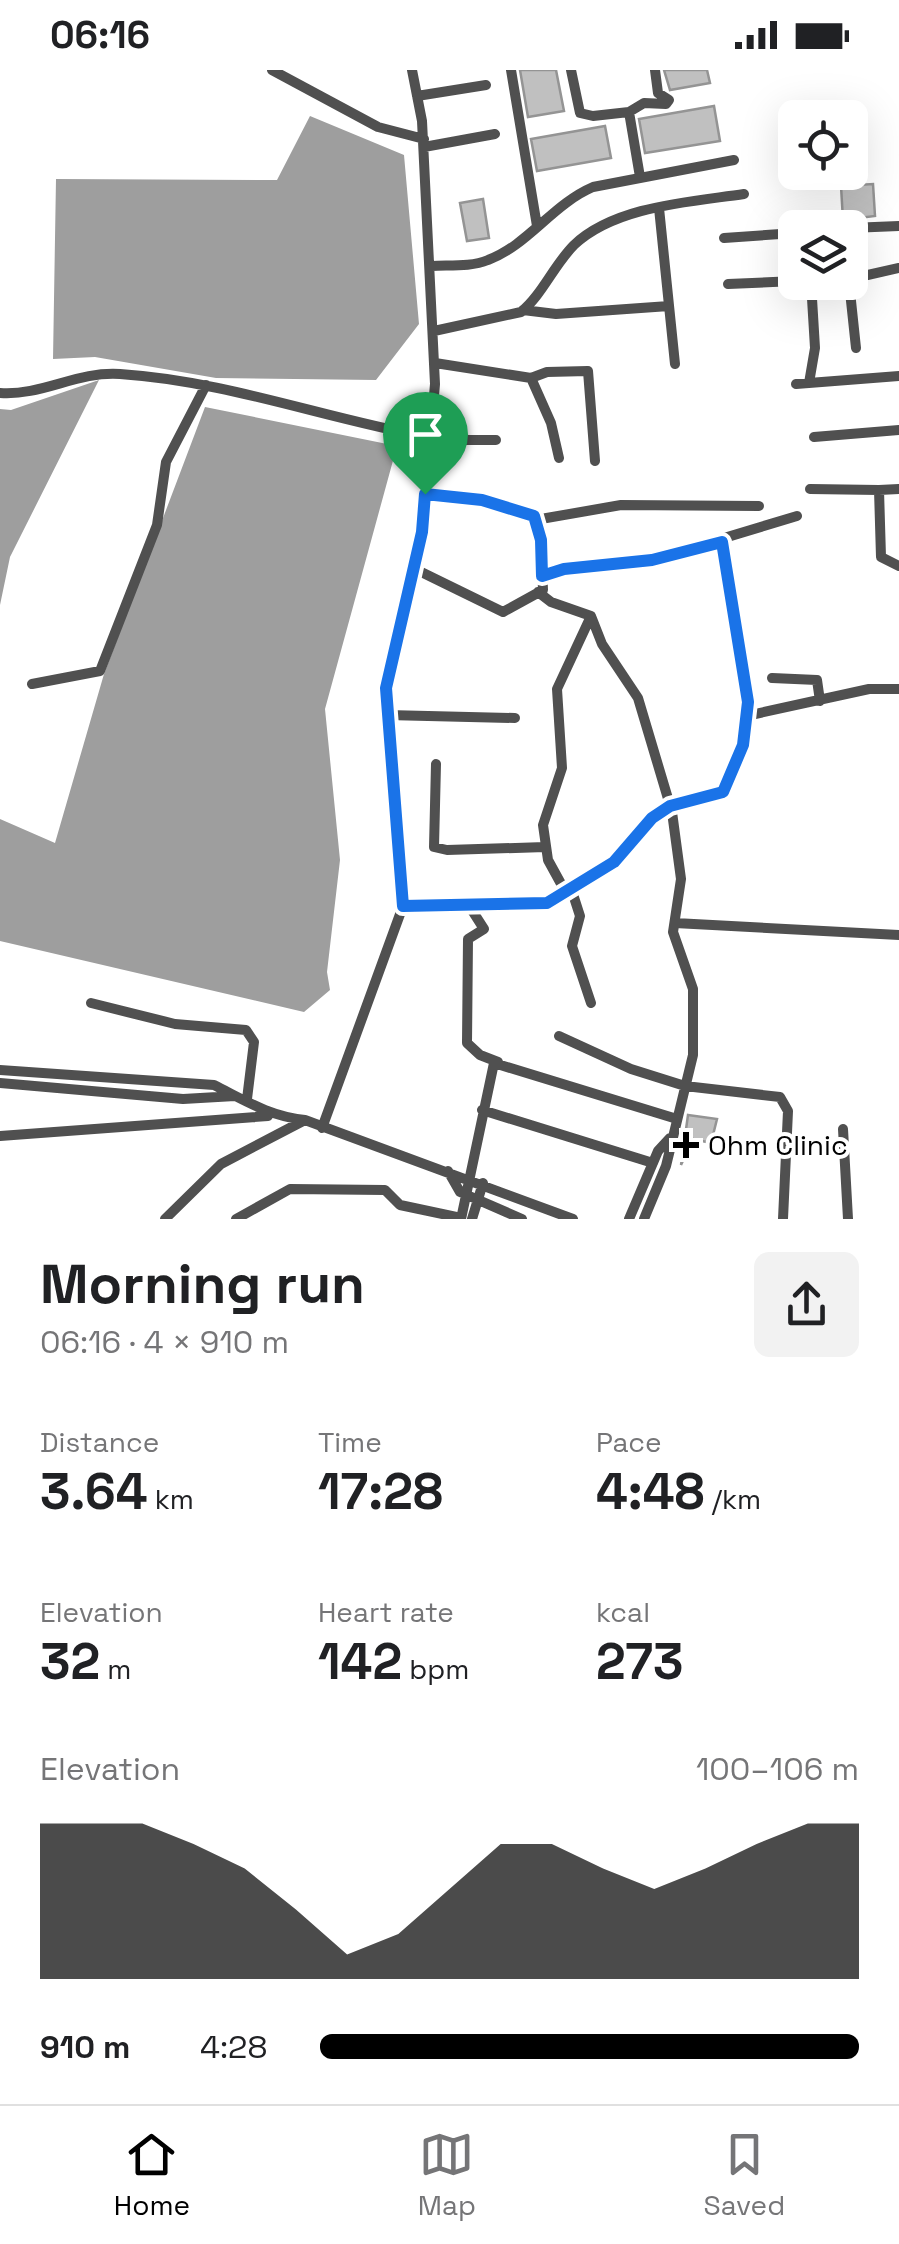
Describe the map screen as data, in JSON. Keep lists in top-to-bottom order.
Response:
{
  "places": {
    "health": ["Ohm Clinic"]
  },
  "page": {
    "status": "06:16",
    "heading": ["Morning run", "06:16 · 4 × 910 m"],
    "stats": [
      ["Distance", "3.64 km"],
      ["Time", "17:28"],
      ["Pace", "4:48 /km"],
      ["Elevation", "32 m"],
      ["Heart rate", "142 bpm"],
      ["kcal", "273"]
    ],
    "chart": ["Elevation", "100–106 m"],
    "list": [
      {
        "name": "910 m",
        "note": "4:28"
      }
    ],
    "tabs": ["Home", "Map", "Saved"]
  }
}
